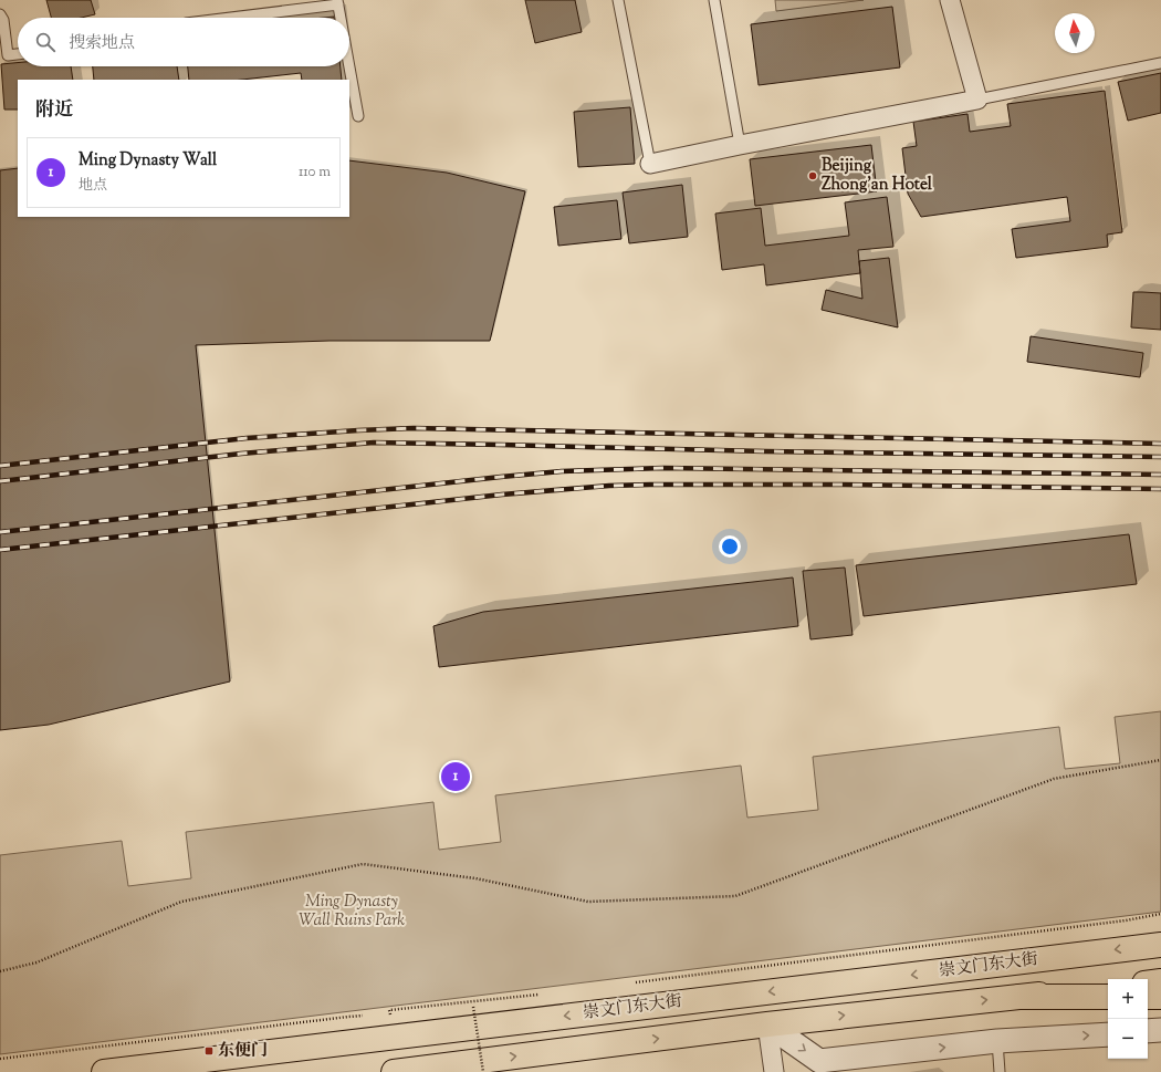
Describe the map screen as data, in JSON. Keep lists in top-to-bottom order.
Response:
{
  "streets": {
    "main road": ["崇文门东大街"]
  },
  "parks": ["Ming Dynasty Wall Ruins Park"],
  "places": {
    "other": ["Beijing Zhong'an Hotel"],
    "transit": ["东便门"]
  },
  "north": "top",
  "page": {
    "search": "搜索地点",
    "heading": "附近",
    "list": [
      {
        "mark": "1",
        "name": "Ming Dynasty Wall",
        "note": "地点",
        "value": "110 m"
      }
    ],
    "pins": "1",
    "map_buttons": ["+", "−"]
  }
}
